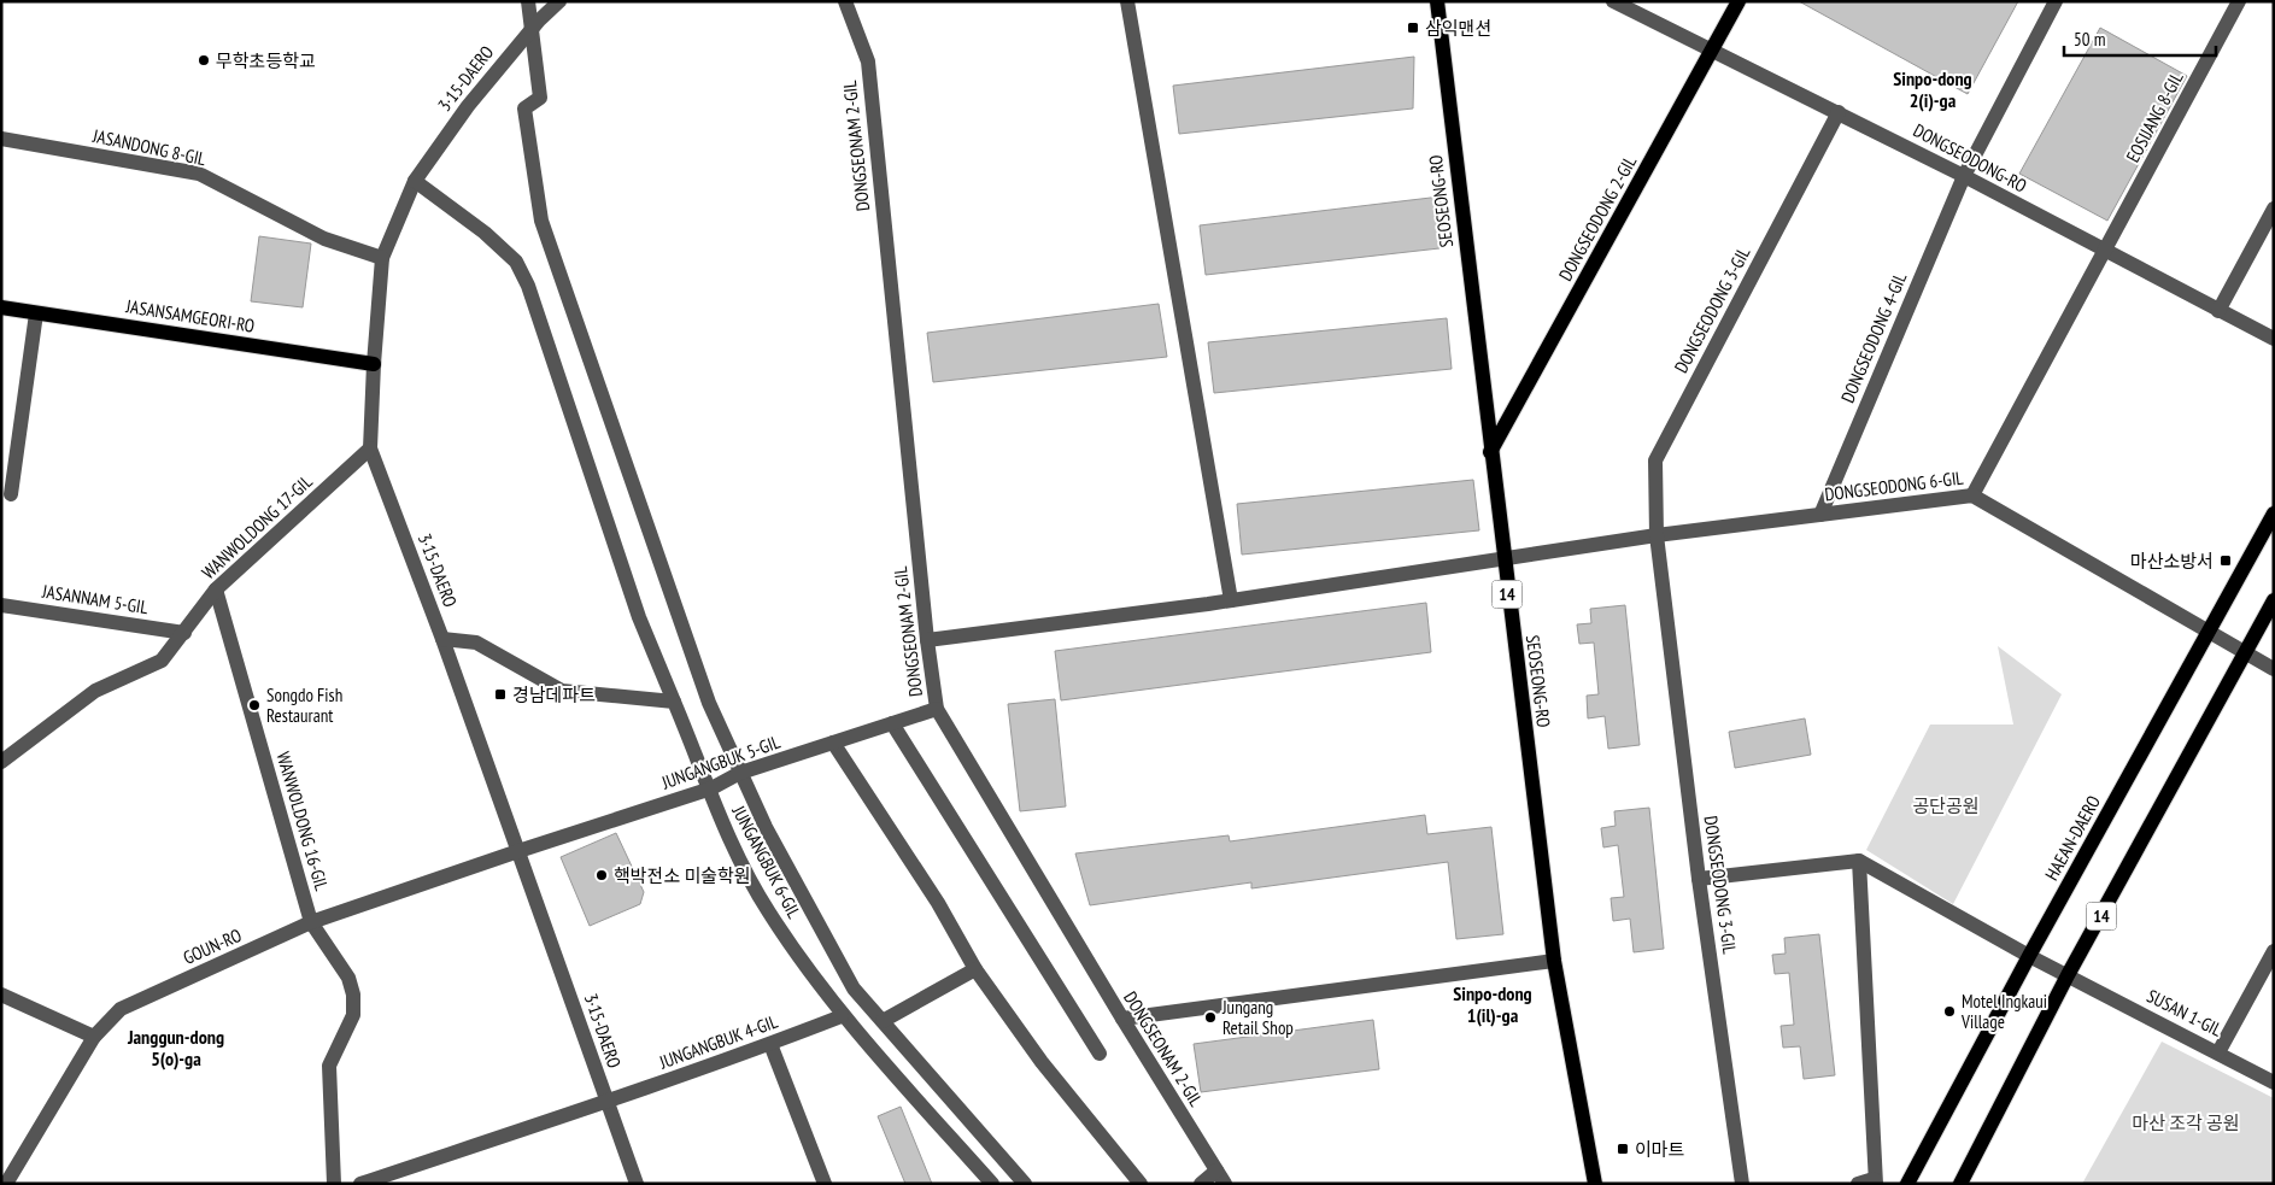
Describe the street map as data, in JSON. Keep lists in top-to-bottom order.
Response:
{
  "streets": {
    "main road": [
      "SEOSEONG-RO",
      "DONGSEODONG 2-GIL",
      "JASANSAMGEORI-RO",
      "14",
      "HAEAN-DAERO"
    ],
    "street": [
      "3·15-DAERO",
      "EOSIJANG 8-GIL",
      "DONGSEONAM 2-GIL",
      "JASANDONG 8-GIL",
      "DONGSEODONG-RO",
      "DONGSEODONG 3-GIL",
      "DONGSEODONG 4-GIL",
      "DONGSEODONG 6-GIL",
      "WANWOLDONG 17-GIL",
      "JASANNAM 5-GIL",
      "JUNGANGBUK 5-GIL",
      "WANWOLDONG 16-GIL",
      "JUNGANGBUK 6-GIL",
      "GOUN-RO",
      "SUSAN 1-GIL",
      "JUNGANGBUK 4-GIL"
    ]
  },
  "crossings": [
    ["3·15-DAERO", "JASANDONG 8-GIL"],
    ["3·15-DAERO", "JASANSAMGEORI-RO"],
    ["3·15-DAERO", "WANWOLDONG 17-GIL"],
    ["3·15-DAERO", "JUNGANGBUK 5-GIL"],
    ["3·15-DAERO", "JUNGANGBUK 6-GIL"],
    ["3·15-DAERO", "GOUN-RO"],
    ["3·15-DAERO", "JUNGANGBUK 4-GIL"],
    ["EOSIJANG 8-GIL", "DONGSEODONG-RO"],
    ["EOSIJANG 8-GIL", "DONGSEODONG 6-GIL"],
    ["DONGSEONAM 2-GIL", "DONGSEODONG 6-GIL"],
    ["DONGSEONAM 2-GIL", "JUNGANGBUK 5-GIL"],
    ["DONGSEODONG-RO", "DONGSEODONG 2-GIL"],
    ["DONGSEODONG-RO", "DONGSEODONG 3-GIL"],
    ["DONGSEODONG-RO", "DONGSEODONG 4-GIL"],
    ["SEOSEONG-RO", "DONGSEODONG 2-GIL"],
    ["SEOSEONG-RO", "DONGSEODONG 6-GIL"],
    ["DONGSEODONG 3-GIL", "DONGSEODONG 6-GIL"],
    ["DONGSEODONG 4-GIL", "DONGSEODONG 6-GIL"],
    ["DONGSEODONG 6-GIL", "14"],
    ["DONGSEODONG 6-GIL", "HAEAN-DAERO"],
    ["WANWOLDONG 17-GIL", "JASANNAM 5-GIL"],
    ["WANWOLDONG 17-GIL", "WANWOLDONG 16-GIL"],
    ["14", "SUSAN 1-GIL"],
    ["JUNGANGBUK 5-GIL", "JUNGANGBUK 6-GIL"],
    ["JUNGANGBUK 5-GIL", "GOUN-RO"],
    ["WANWOLDONG 16-GIL", "GOUN-RO"],
    ["HAEAN-DAERO", "SUSAN 1-GIL"],
    ["JUNGANGBUK 6-GIL", "JUNGANGBUK 4-GIL"]
  ],
  "districts": ["Sinpo-dong 2(i)-ga", "Sinpo-dong 1(il)-ga", "Janggun-dong 5(o)-ga"],
  "parks": ["공단공원", "마산 조각 공원"],
  "places": {
    "transit": [
      "삼익맨션",
      "마산소방서",
      "경남데파트",
      "이마트"
    ],
    "other": [
      "무학초등학교",
      "Songdo Fish Restaurant",
      "핵박전소 미술학원",
      "Motel Ingkaui Village",
      "Jungang Retail Shop"
    ]
  },
  "scale_bar": "50 m"
}
